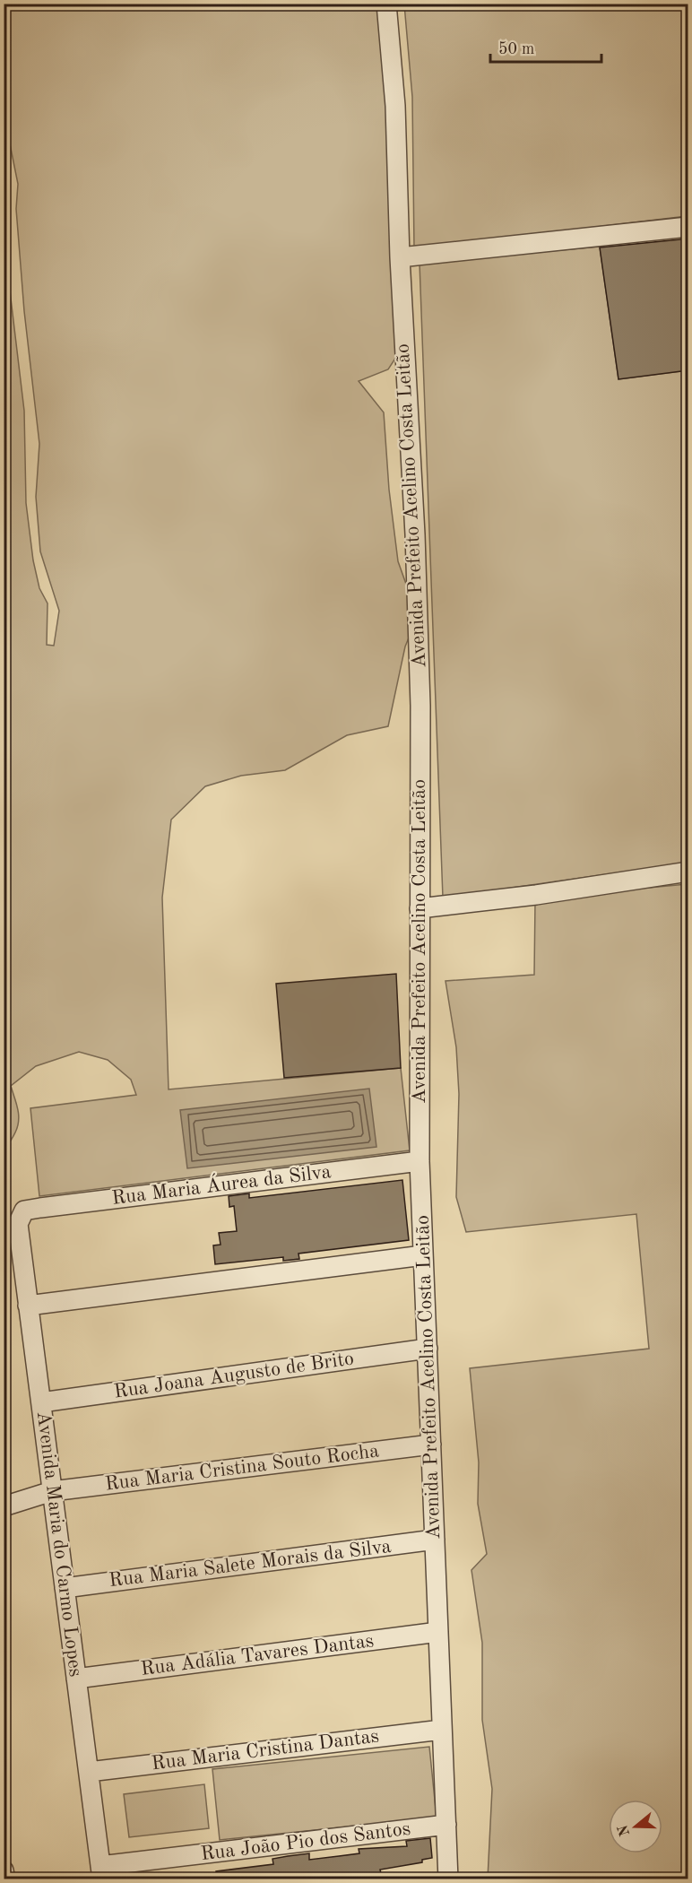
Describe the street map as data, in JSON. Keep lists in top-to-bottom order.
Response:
{
  "streets": {
    "street": [
      "Avenida Prefeito Acelino Costa Leitão",
      "Rua Maria Áurea da Silva",
      "Rua Joana Augusto de Brito",
      "Rua Maria Cristina Souto Rocha",
      "Avenida Maria do Carmo Lopes",
      "Rua Maria Salete Morais da Silva",
      "Rua Adália Tavares Dantas",
      "Rua Maria Cristina Dantas",
      "Rua João Pio dos Santos"
    ]
  },
  "crossings": [
    ["Avenida Prefeito Acelino Costa Leitão", "Rua Maria Áurea da Silva"],
    ["Avenida Prefeito Acelino Costa Leitão", "Rua Joana Augusto de Brito"],
    ["Avenida Prefeito Acelino Costa Leitão", "Rua Maria Cristina Souto Rocha"],
    ["Avenida Prefeito Acelino Costa Leitão", "Rua Maria Salete Morais da Silva"],
    ["Avenida Prefeito Acelino Costa Leitão", "Rua Adália Tavares Dantas"],
    ["Avenida Prefeito Acelino Costa Leitão", "Rua Maria Cristina Dantas"],
    ["Avenida Prefeito Acelino Costa Leitão", "Rua João Pio dos Santos"],
    ["Rua Maria Áurea da Silva", "Avenida Maria do Carmo Lopes"],
    ["Rua Joana Augusto de Brito", "Avenida Maria do Carmo Lopes"],
    ["Rua Maria Cristina Souto Rocha", "Avenida Maria do Carmo Lopes"],
    ["Avenida Maria do Carmo Lopes", "Rua Maria Salete Morais da Silva"],
    ["Avenida Maria do Carmo Lopes", "Rua Adália Tavares Dantas"],
    ["Avenida Maria do Carmo Lopes", "Rua Maria Cristina Dantas"],
    ["Avenida Maria do Carmo Lopes", "Rua João Pio dos Santos"]
  ],
  "scale_bar": "50 m",
  "north": "left"
}
